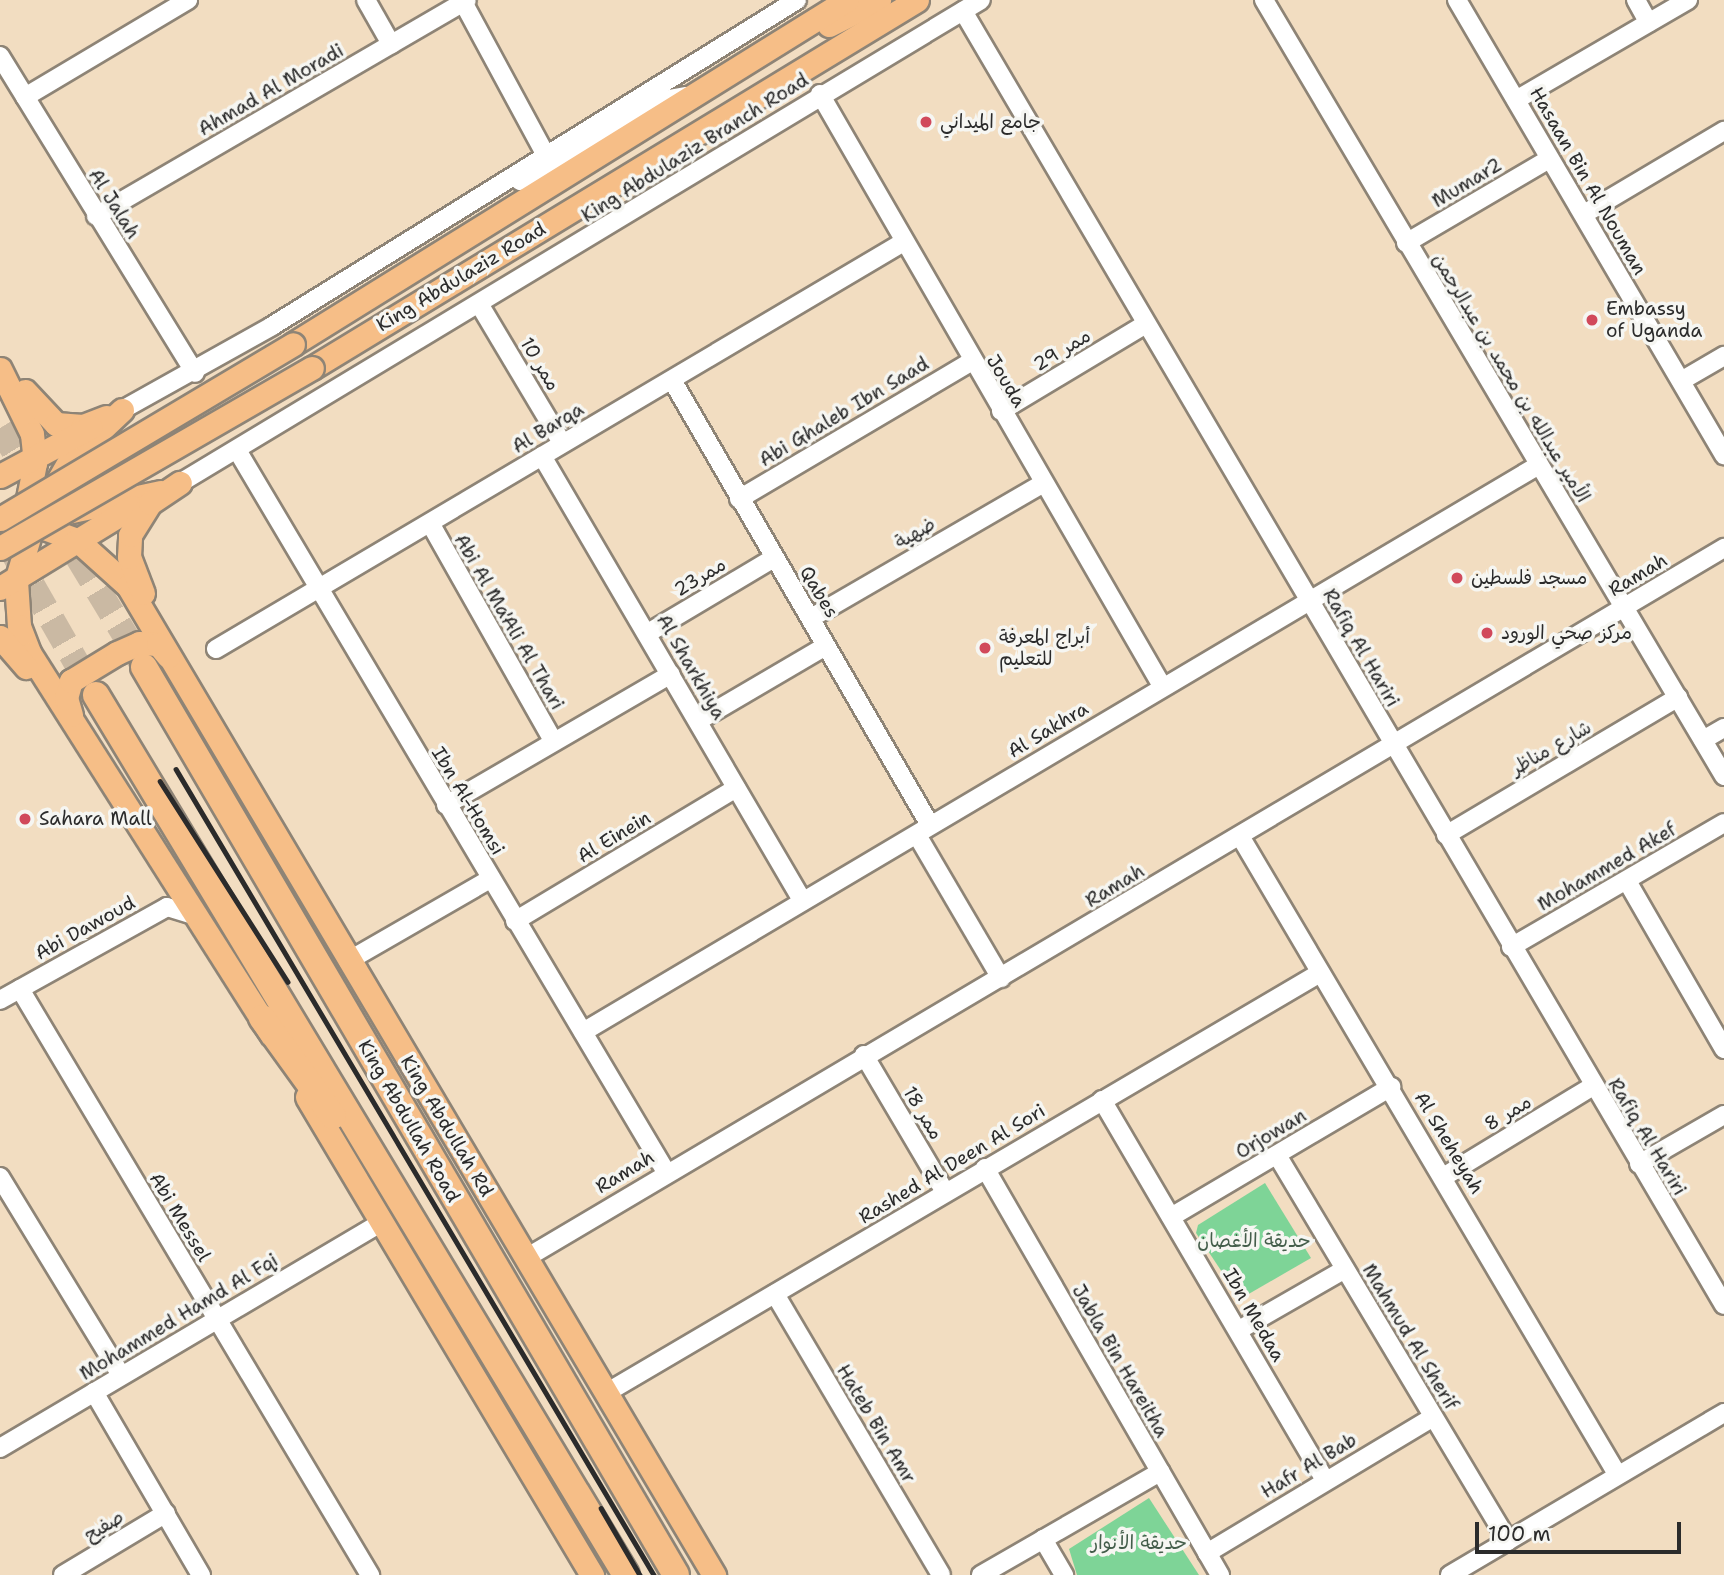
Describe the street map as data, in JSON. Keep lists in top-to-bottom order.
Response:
{
  "streets": {
    "highway": ["King Abdullah Road"],
    "main road": ["King Abdulaziz Road", "King Abdullah Rd"],
    "street": [
      "Ahmad Al Moradi",
      "King Abdulaziz Branch Road",
      "Hasaan Bin Al Nouman",
      "Mumar2",
      "Al Jalah",
      "ممر 29",
      "ممر 10",
      "الأمير عبدالله بن محمد بن عبدالرحمن",
      "Jouda",
      "Abi Ghaleb Ibn Saad",
      "Al Barqa",
      "ضهية",
      "Ramah",
      "ممر23",
      "Qabes",
      "Abi Al Ma'Ali Al Thari",
      "Rafiq Al Hariri",
      "Al Sharkhiya",
      "Al Sakhra",
      "شارع مناظر",
      "Ibn Al-Homsi",
      "Al Einein",
      "Mohammed Akef",
      "Abi Dawoud",
      "ممر 18",
      "ممر 8",
      "Orjowan",
      "Al Sheheyah",
      "Rashed Al Deen Al Sori",
      "Abi Messel",
      "Ibn Medaa",
      "Mohammed Hamd Al Fqi",
      "Mahmud Al Sherif",
      "Jabla Bin Hareitha",
      "Hateb Bin Amr",
      "Hafr Al Bab",
      "صفيح"
    ]
  },
  "crossings": [
    ["Ahmad Al Moradi", "Al Jalah"],
    ["King Abdulaziz Branch Road", "ممر 10"],
    ["King Abdulaziz Branch Road", "Jouda"],
    ["King Abdulaziz Branch Road", "Rafiq Al Hariri"],
    ["King Abdulaziz Branch Road", "Ibn Al-Homsi"],
    ["Hasaan Bin Al Nouman", "Mumar2"],
    ["Mumar2", "الأمير عبدالله بن محمد بن عبدالرحمن"],
    ["ممر 29", "Jouda"],
    ["ممر 29", "Rafiq Al Hariri"],
    ["ممر 10", "Al Barqa"],
    ["الأمير عبدالله بن محمد بن عبدالرحمن", "Ramah"],
    ["الأمير عبدالله بن محمد بن عبدالرحمن", "Al Sakhra"],
    ["الأمير عبدالله بن محمد بن عبدالرحمن", "شارع مناظر"],
    ["Jouda", "Abi Ghaleb Ibn Saad"],
    ["Jouda", "Al Barqa"],
    ["Jouda", "ضهية"],
    ["Jouda", "Al Sakhra"],
    ["Abi Ghaleb Ibn Saad", "Qabes"],
    ["Al Barqa", "Qabes"],
    ["Al Barqa", "Abi Al Ma'Ali Al Thari"],
    ["Al Barqa", "Al Sharkhiya"],
    ["Al Barqa", "Ibn Al-Homsi"],
    ["ضهية", "Qabes"],
    ["Ramah", "Qabes"],
    ["Ramah", "Rafiq Al Hariri"],
    ["Ramah", "Ibn Al-Homsi"],
    ["Ramah", "ممر 18"],
    ["Ramah", "King Abdullah Rd"],
    ["Ramah", "Al Sheheyah"],
    ["ممر23", "Qabes"],
    ["ممر23", "Al Sharkhiya"],
    ["Qabes", "Al Sakhra"],
    ["Rafiq Al Hariri", "Al Sakhra"],
    ["Rafiq Al Hariri", "شارع مناظر"],
    ["Rafiq Al Hariri", "Mohammed Akef"],
    ["Rafiq Al Hariri", "ممر 8"],
    ["Al Sharkhiya", "Al Sakhra"],
    ["Al Sharkhiya", "Al Einein"],
    ["Al Sakhra", "Ibn Al-Homsi"],
    ["Ibn Al-Homsi", "Al Einein"],
    ["Abi Dawoud", "Abi Messel"],
    ["ممر 18", "Rashed Al Deen Al Sori"],
    ["ممر 8", "Al Sheheyah"],
    ["King Abdullah Rd", "Rashed Al Deen Al Sori"],
    ["Orjowan", "Al Sheheyah"],
    ["Orjowan", "Ibn Medaa"],
    ["Orjowan", "Mahmud Al Sherif"],
    ["Al Sheheyah", "Rashed Al Deen Al Sori"],
    ["Rashed Al Deen Al Sori", "Ibn Medaa"],
    ["Rashed Al Deen Al Sori", "Jabla Bin Hareitha"],
    ["Rashed Al Deen Al Sori", "Hateb Bin Amr"],
    ["Abi Messel", "Mohammed Hamd Al Fqi"],
    ["Ibn Medaa", "Hafr Al Bab"],
    ["Mahmud Al Sherif", "Hafr Al Bab"],
    ["Jabla Bin Hareitha", "Hafr Al Bab"]
  ],
  "parks": ["حديقة الأغصان", "حديقة الأنوار"],
  "places": [
    "جامع الميداني",
    "Embassy of Uganda",
    "مسجد فلسطين",
    "مركز صحي الورود",
    "أبراج المعرفة للتعليم",
    "Sahara Mall"
  ],
  "scale_bar": "100 m"
}
